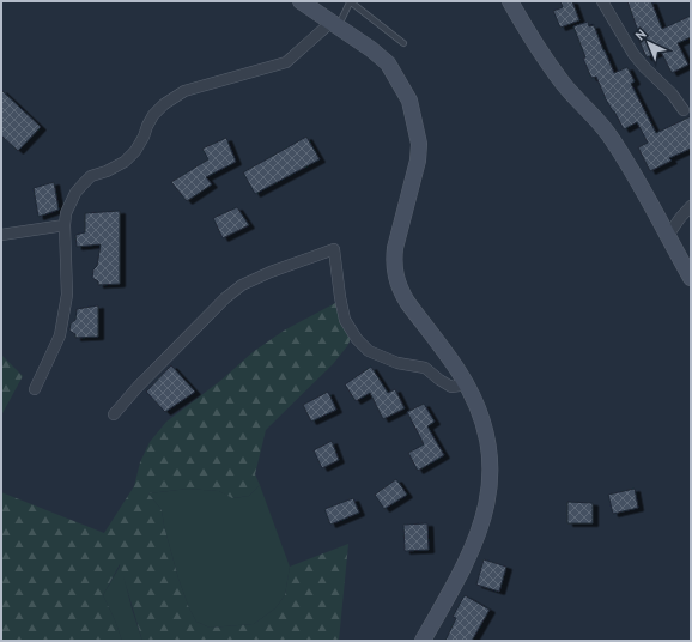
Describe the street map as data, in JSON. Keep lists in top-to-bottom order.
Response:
{
  "north": "top left"
}
